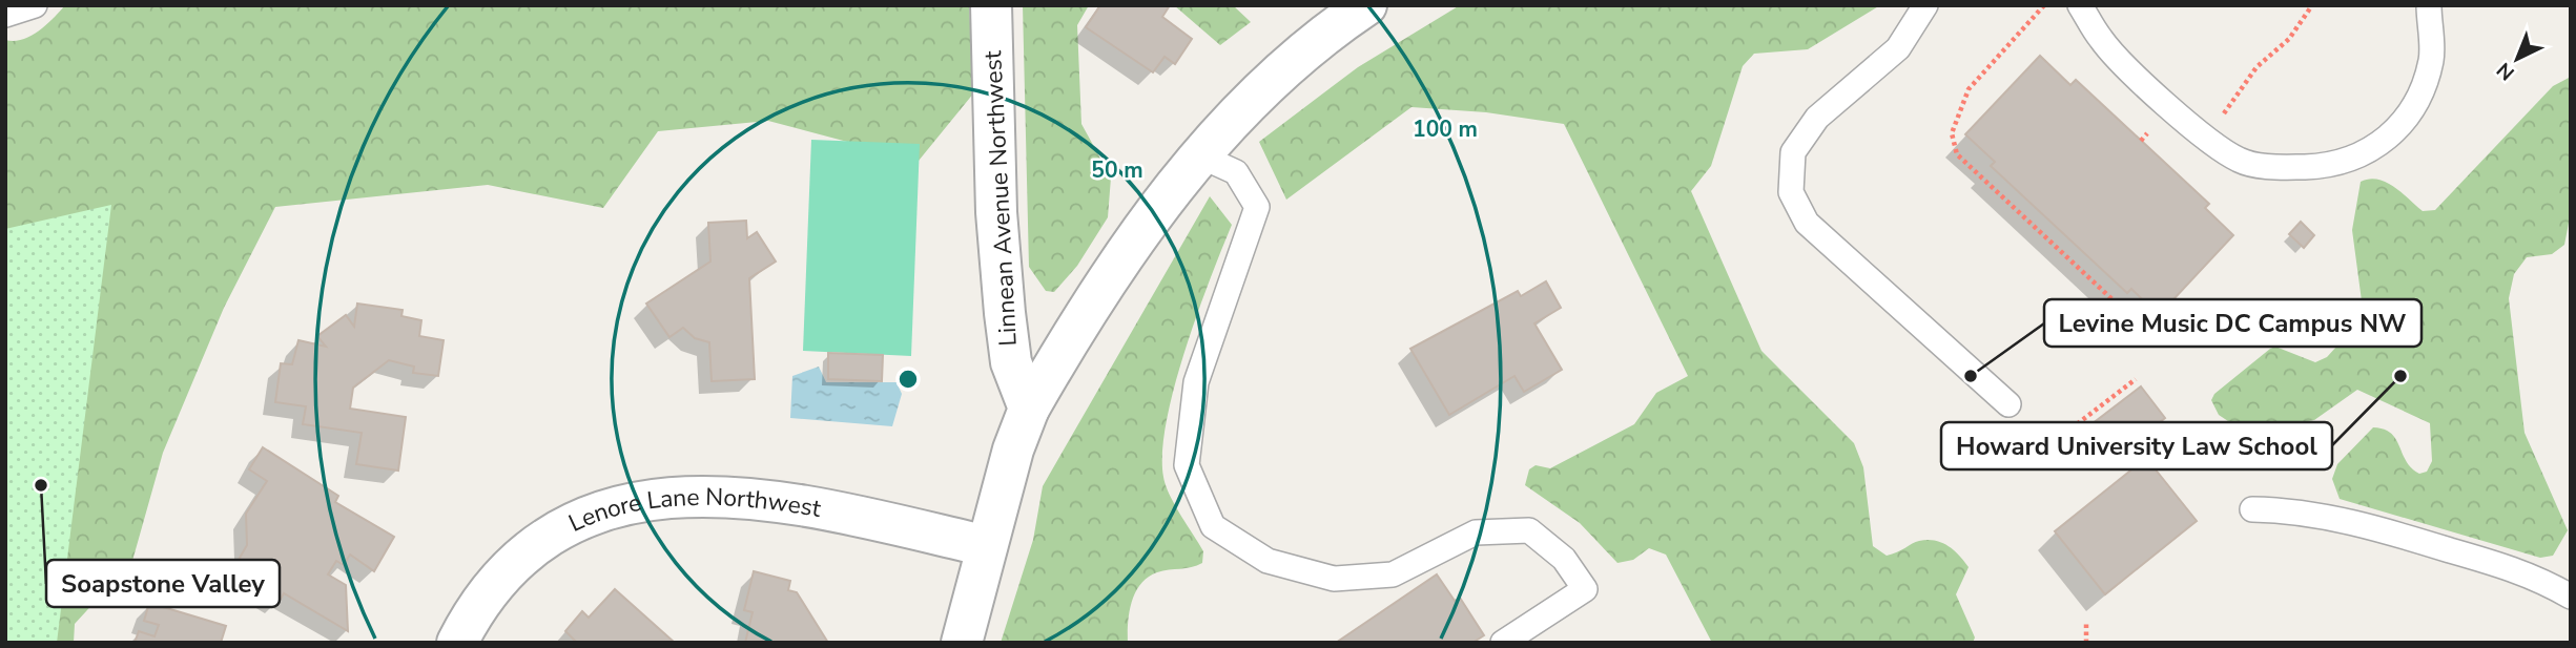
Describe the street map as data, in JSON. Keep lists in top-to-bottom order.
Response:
{
  "streets": {
    "street": ["Linnean Avenue Northwest", "Lenore Lane Northwest"]
  },
  "places": ["Levine Music DC Campus NW", "Howard University Law School", "Soapstone Valley"],
  "north": "bottom left",
  "rings": ["100 m", "50 m"]
}
